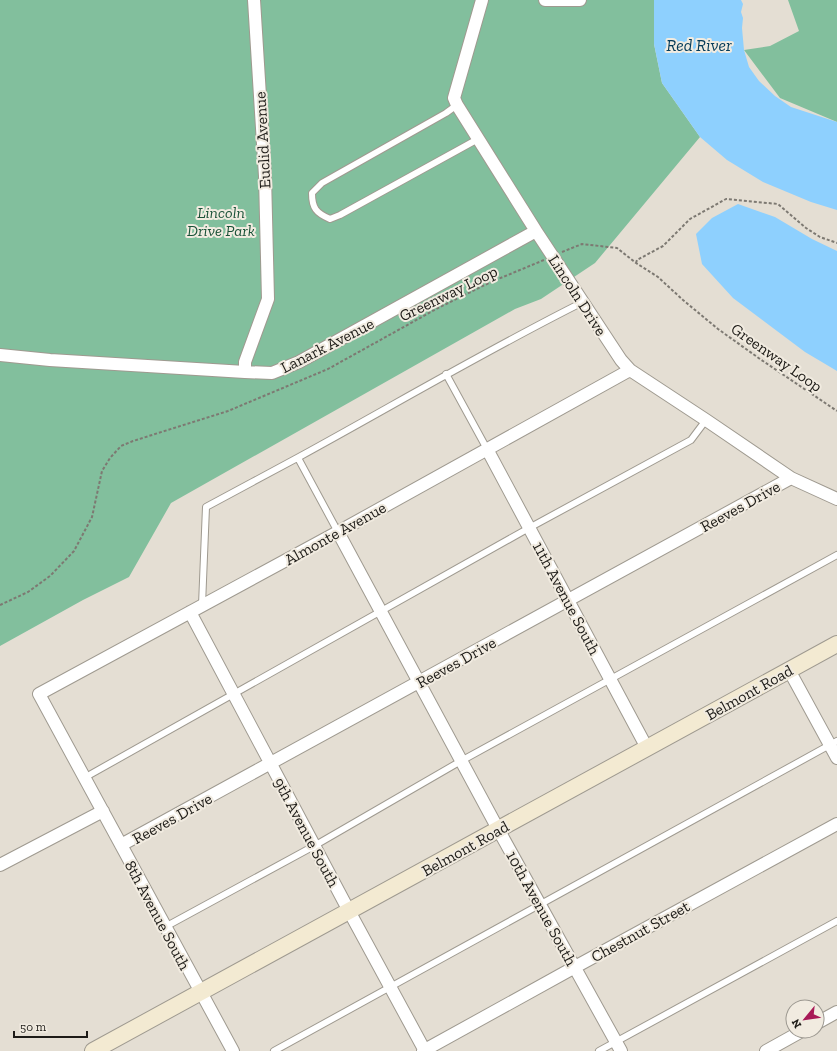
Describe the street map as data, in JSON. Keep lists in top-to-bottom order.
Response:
{
  "streets": {
    "street": [
      "Euclid Avenue",
      "Lincoln Drive",
      "Lanark Avenue",
      "Reeves Drive",
      "Almonte Avenue",
      "11th Avenue South",
      "Belmont Road",
      "9th Avenue South",
      "10th Avenue South",
      "8th Avenue South",
      "Chestnut Street"
    ],
    "path": ["Greenway Loop"]
  },
  "crossings": [
    ["Euclid Avenue", "Lanark Avenue"],
    ["Greenway Loop", "Lincoln Drive"],
    ["Lincoln Drive", "Lanark Avenue"],
    ["Lincoln Drive", "Reeves Drive"],
    ["Lincoln Drive", "Almonte Avenue"],
    ["Reeves Drive", "11th Avenue South"],
    ["Reeves Drive", "9th Avenue South"],
    ["Reeves Drive", "10th Avenue South"],
    ["Reeves Drive", "8th Avenue South"],
    ["Almonte Avenue", "11th Avenue South"],
    ["Almonte Avenue", "9th Avenue South"],
    ["Almonte Avenue", "10th Avenue South"],
    ["Almonte Avenue", "8th Avenue South"],
    ["11th Avenue South", "Belmont Road"],
    ["Belmont Road", "9th Avenue South"],
    ["Belmont Road", "10th Avenue South"],
    ["Belmont Road", "8th Avenue South"],
    ["9th Avenue South", "Chestnut Street"],
    ["10th Avenue South", "Chestnut Street"]
  ],
  "water": ["Red River"],
  "parks": ["Lincoln Drive Park"],
  "scale_bar": "50 m",
  "north": "bottom left"
}
